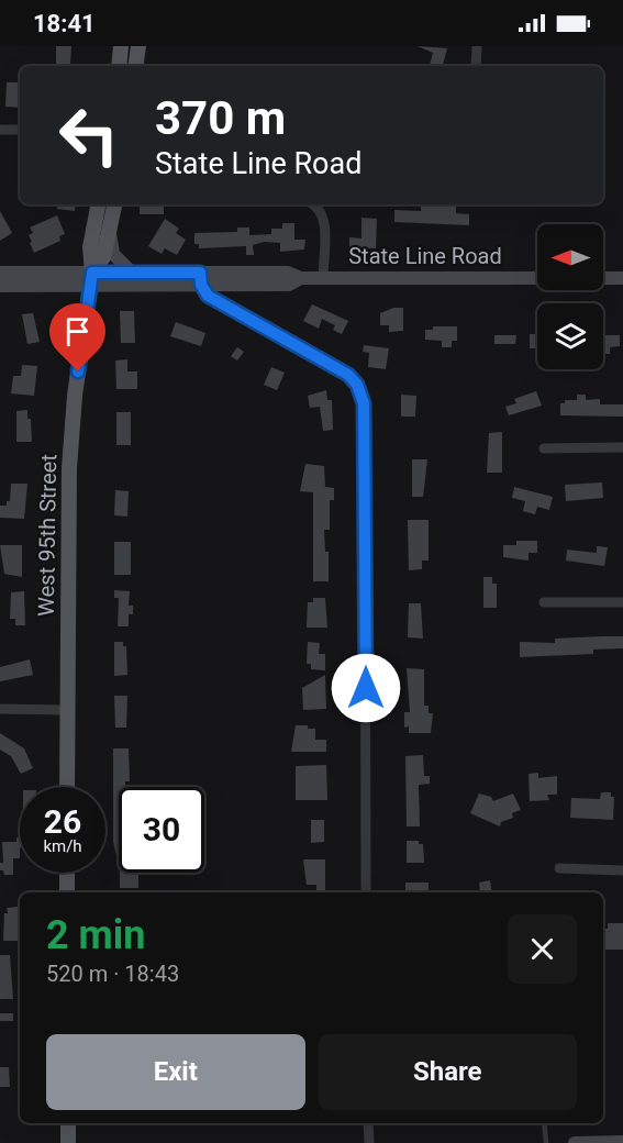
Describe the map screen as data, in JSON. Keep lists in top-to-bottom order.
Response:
{
  "streets": {
    "main road": ["State Line Road", "West 95th Street"]
  },
  "crossings": [
    ["State Line Road", "West 95th Street"]
  ],
  "north": "left",
  "page": {
    "status": "18:41",
    "turn": ["370 m", "State Line Road"],
    "speed": "26 km/h",
    "limit": "30",
    "heading": ["2 min", "520 m · 18:43"],
    "buttons": ["Exit", "Share"]
  }
}
